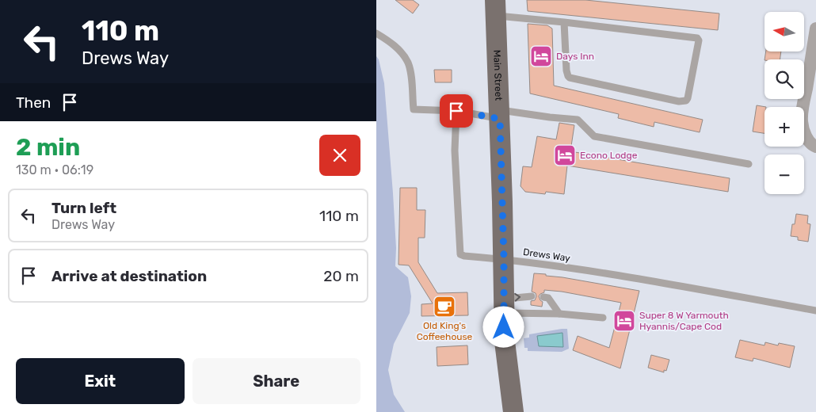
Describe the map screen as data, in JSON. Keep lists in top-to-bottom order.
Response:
{
  "streets": {
    "main road": ["Main Street"],
    "lane": ["Drews Way"]
  },
  "crossings": [
    ["Main Street", "Drews Way"]
  ],
  "places": {
    "hotel": ["Days Inn", "Econo Lodge", "Super 8 W Yarmouth Hyannis/Cape Cod"],
    "cafe": ["Old King's Coffeehouse"]
  },
  "north": "left",
  "page": {
    "turn": ["110 m", "Drews Way"],
    "map_buttons": ["+", "−"],
    "then": "Then",
    "heading": ["2 min", "130 m · 06:19"],
    "list": [
      {
        "name": "Turn left",
        "note": "Drews Way",
        "value": "110 m"
      },
      {
        "name": "Arrive at destination",
        "value": "20 m"
      }
    ],
    "buttons": ["Exit", "Share"]
  }
}
